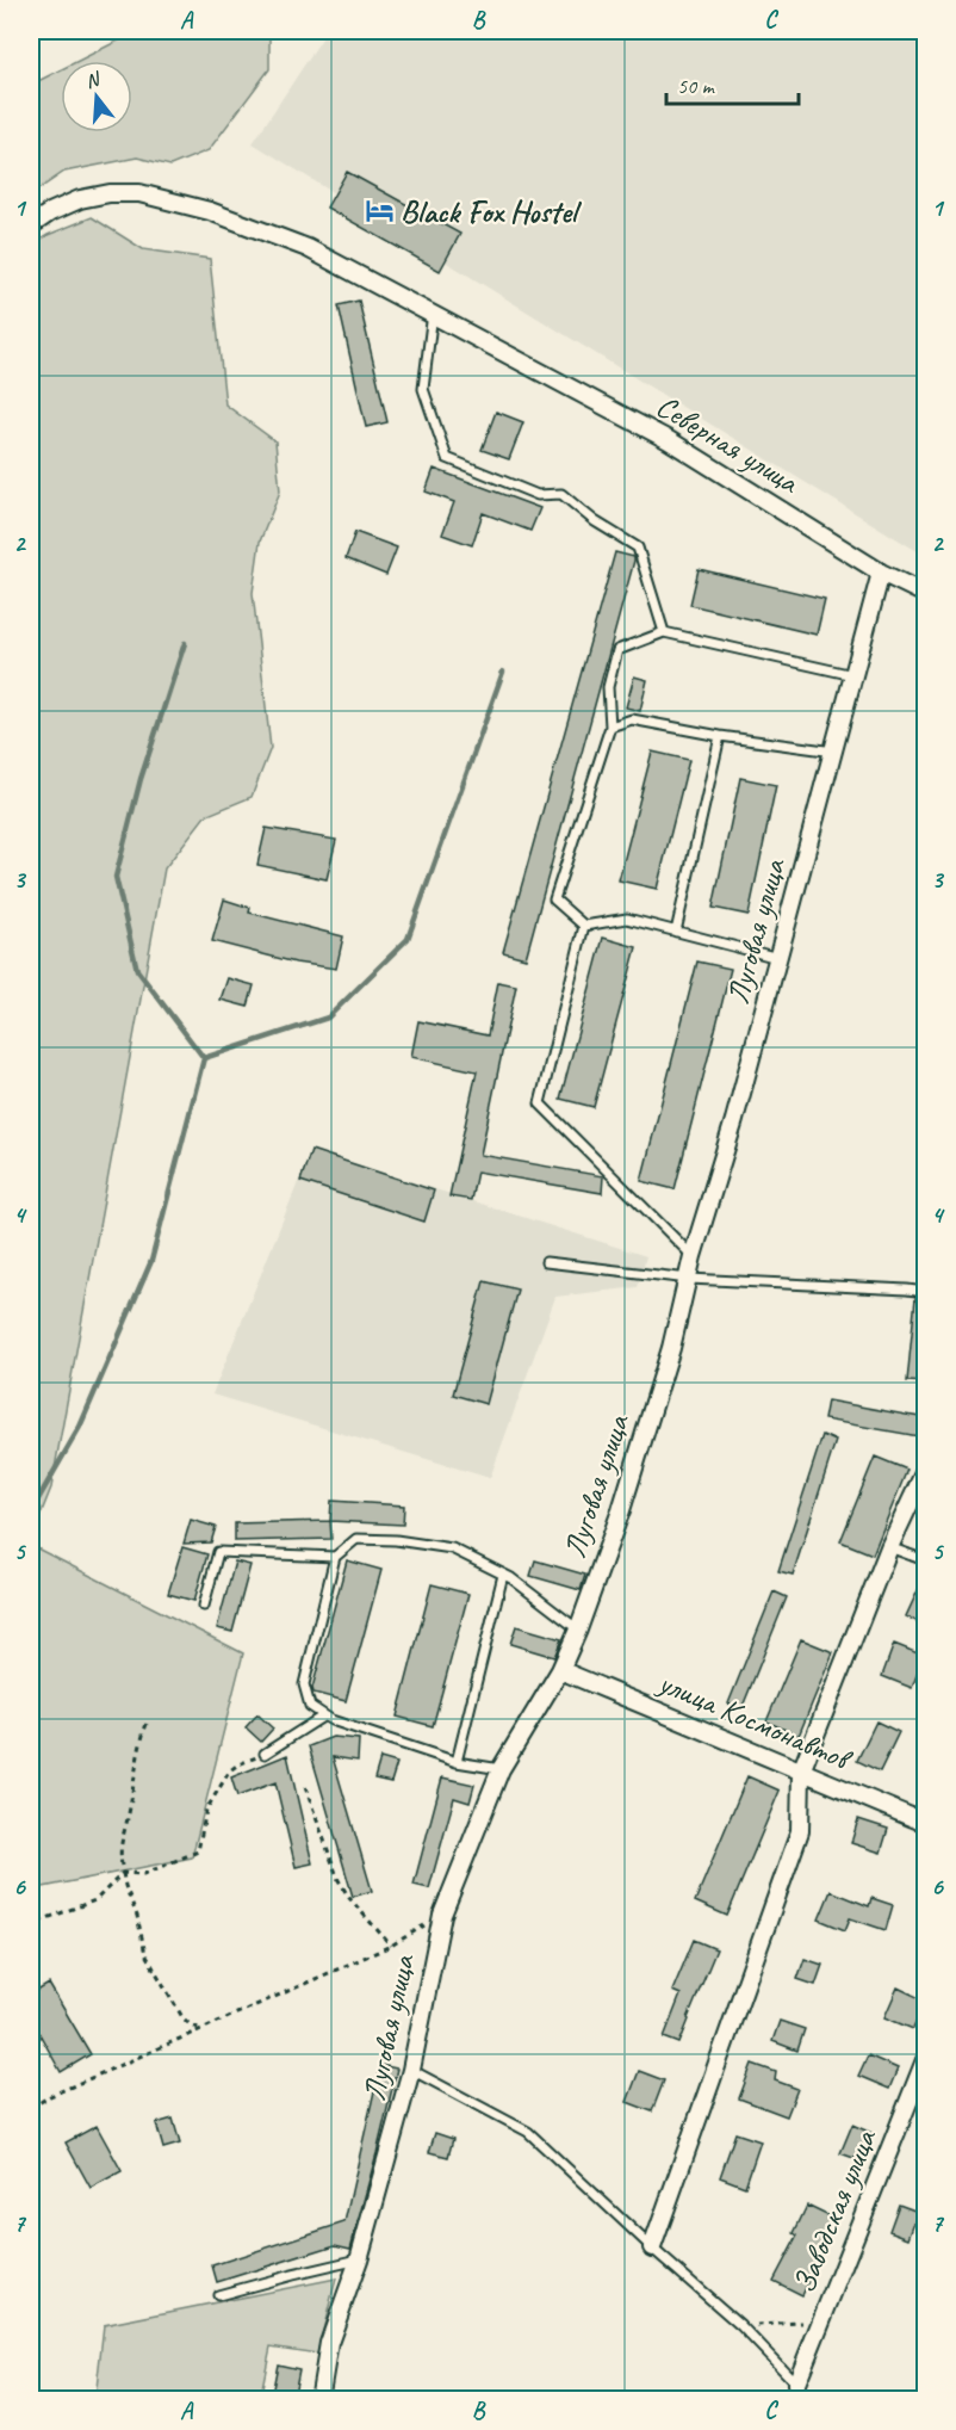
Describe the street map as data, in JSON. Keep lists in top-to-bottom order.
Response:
{
  "streets": {
    "street": [
      "Северная улица",
      "Луговая улица",
      "улица Космонавтов",
      "Заводская улица"
    ]
  },
  "crossings": [
    ["Северная улица", "Луговая улица"],
    ["Луговая улица", "улица Космонавтов"]
  ],
  "places": {
    "hotel": ["Black Fox Hostel"]
  },
  "scale_bar": "50 m",
  "north": "top",
  "grid": {
    "columns": ["A", "B", "C"],
    "rows": [
      "1",
      "2",
      "3",
      "4",
      "5",
      "6",
      "7"
    ]
  }
}
